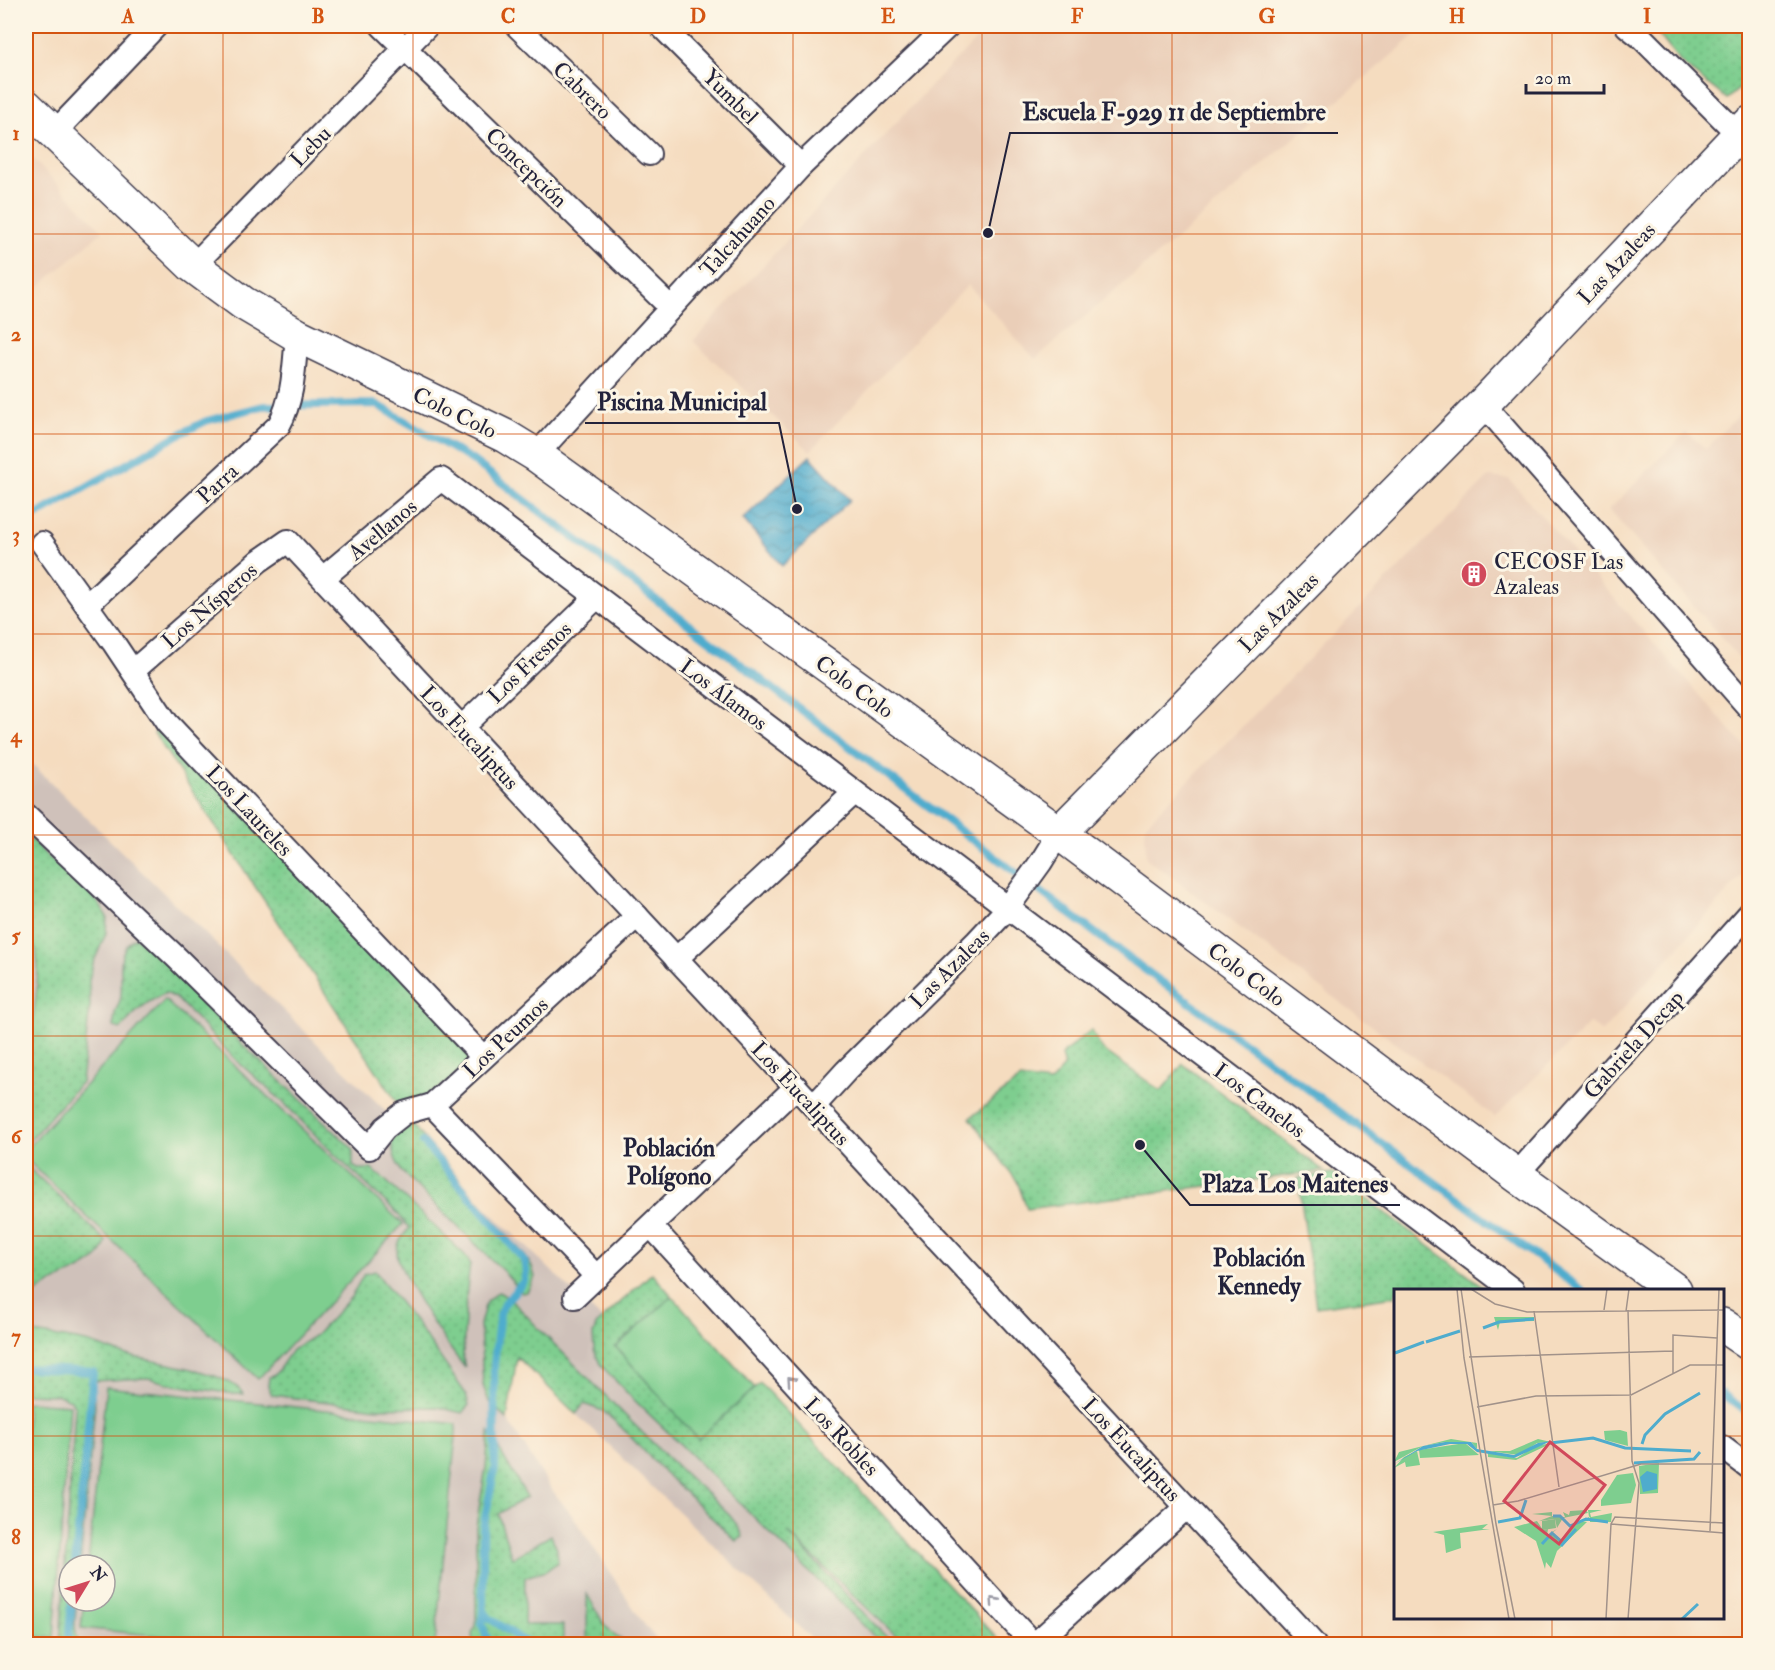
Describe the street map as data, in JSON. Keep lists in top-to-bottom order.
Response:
{
  "streets": {
    "main road": ["Las Azaleas", "Colo Colo"],
    "street": [
      "Cabrero",
      "Yumbel",
      "Lebu",
      "Concepción",
      "Talcahuano",
      "Parra",
      "Avellanos",
      "Los Nísperos",
      "Los Fresnos",
      "Los Álamos",
      "Los Eucaliptus",
      "Los Laureles",
      "Los Peumos",
      "Gabriela Decap",
      "Los Canelos",
      "Los Robles"
    ]
  },
  "crossings": [
    ["Yumbel", "Talcahuano"],
    ["Lebu", "Concepción"],
    ["Lebu", "Colo Colo"],
    ["Concepción", "Talcahuano"],
    ["Talcahuano", "Colo Colo"],
    ["Las Azaleas", "Colo Colo"],
    ["Las Azaleas", "Los Álamos"],
    ["Las Azaleas", "Los Eucaliptus"],
    ["Las Azaleas", "Los Canelos"],
    ["Colo Colo", "Parra"],
    ["Colo Colo", "Gabriela Decap"],
    ["Parra", "Los Laureles"],
    ["Avellanos", "Los Álamos"],
    ["Avellanos", "Los Eucaliptus"],
    ["Los Nísperos", "Los Eucaliptus"],
    ["Los Nísperos", "Los Laureles"],
    ["Los Fresnos", "Los Álamos"],
    ["Los Fresnos", "Los Eucaliptus"],
    ["Los Álamos", "Los Canelos"],
    ["Los Eucaliptus", "Los Peumos"],
    ["Los Laureles", "Los Peumos"]
  ],
  "one_way": ["Los Robles"],
  "districts": ["Población Polígono", "Población Kennedy"],
  "places": {
    "other": ["Escuela F-929 11 de Septiembre", "Piscina Municipal", "Plaza Los Maitenes"],
    "building": ["CECOSF Las Azaleas"]
  },
  "scale_bar": "20 m",
  "north": "top right",
  "grid": {
    "columns": [
      "A",
      "B",
      "C",
      "D",
      "E",
      "F",
      "G",
      "H",
      "I"
    ],
    "rows": [
      "1",
      "2",
      "3",
      "4",
      "5",
      "6",
      "7",
      "8"
    ]
  }
}
